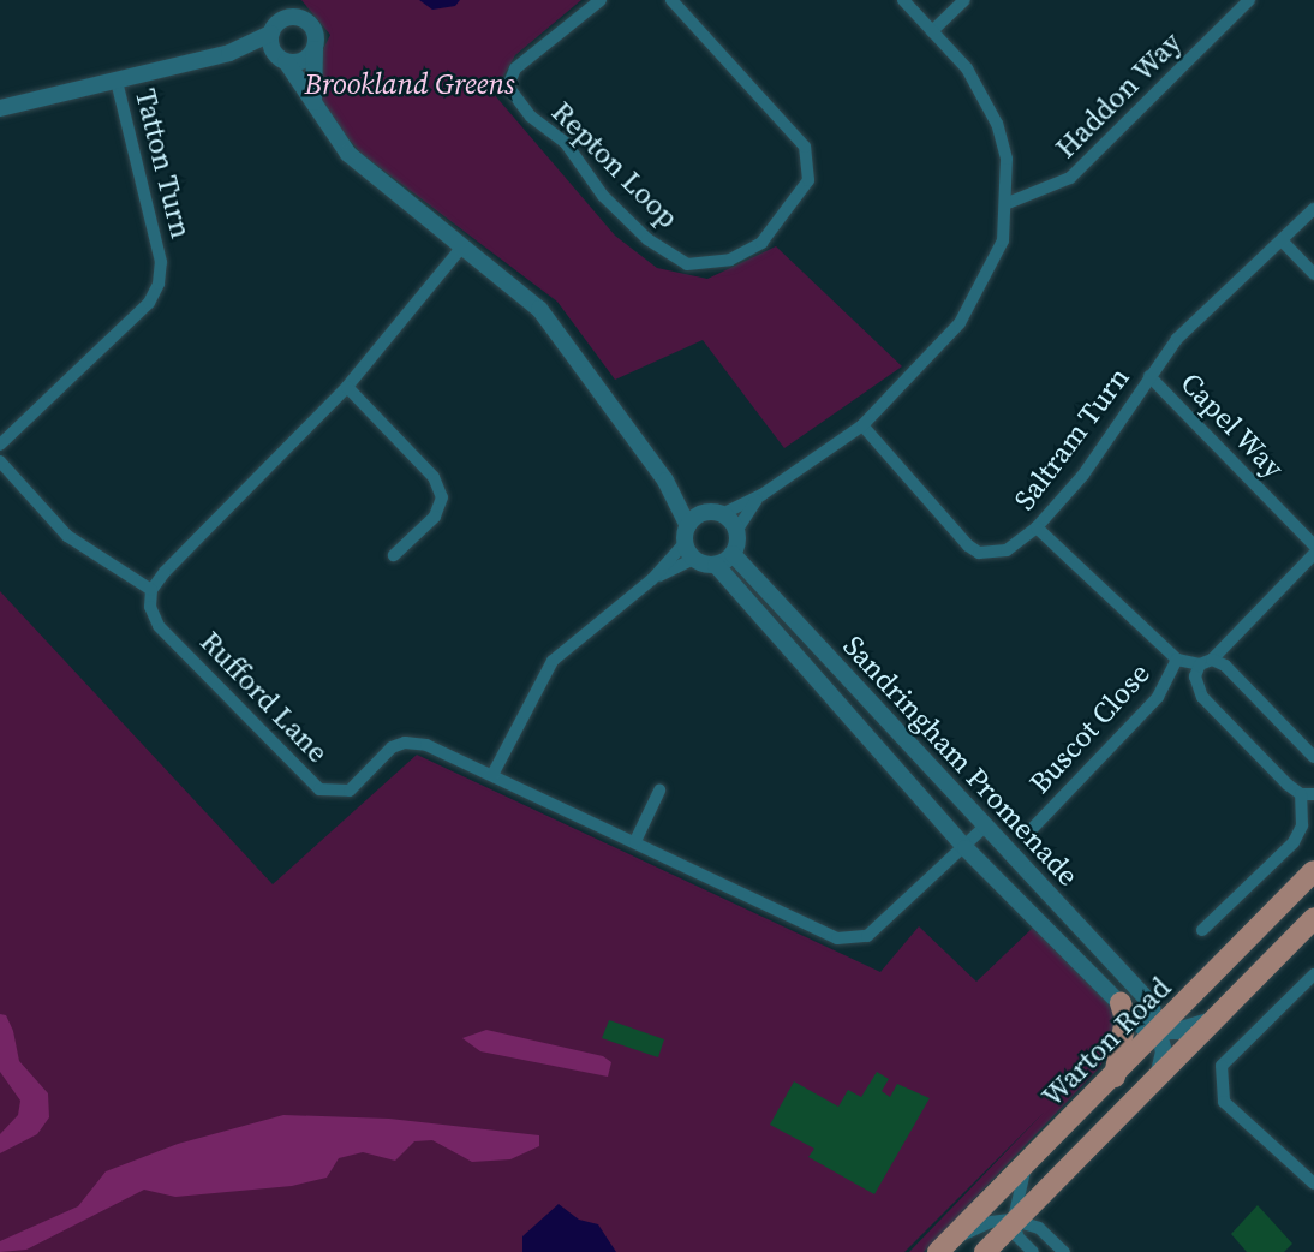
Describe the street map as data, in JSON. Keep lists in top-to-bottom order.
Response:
{
  "streets": {
    "main road": ["Warton Road"],
    "street": [
      "Haddon Way",
      "Tatton Turn",
      "Repton Loop",
      "Capel Way",
      "Saltram Turn",
      "Rufford Lane",
      "Buscot Close",
      "Sandringham Promenade"
    ]
  },
  "crossings": [
    ["Capel Way", "Saltram Turn"],
    ["Rufford Lane", "Sandringham Promenade"],
    ["Sandringham Promenade", "Warton Road"]
  ],
  "parks": ["Brookland Greens"]
}
